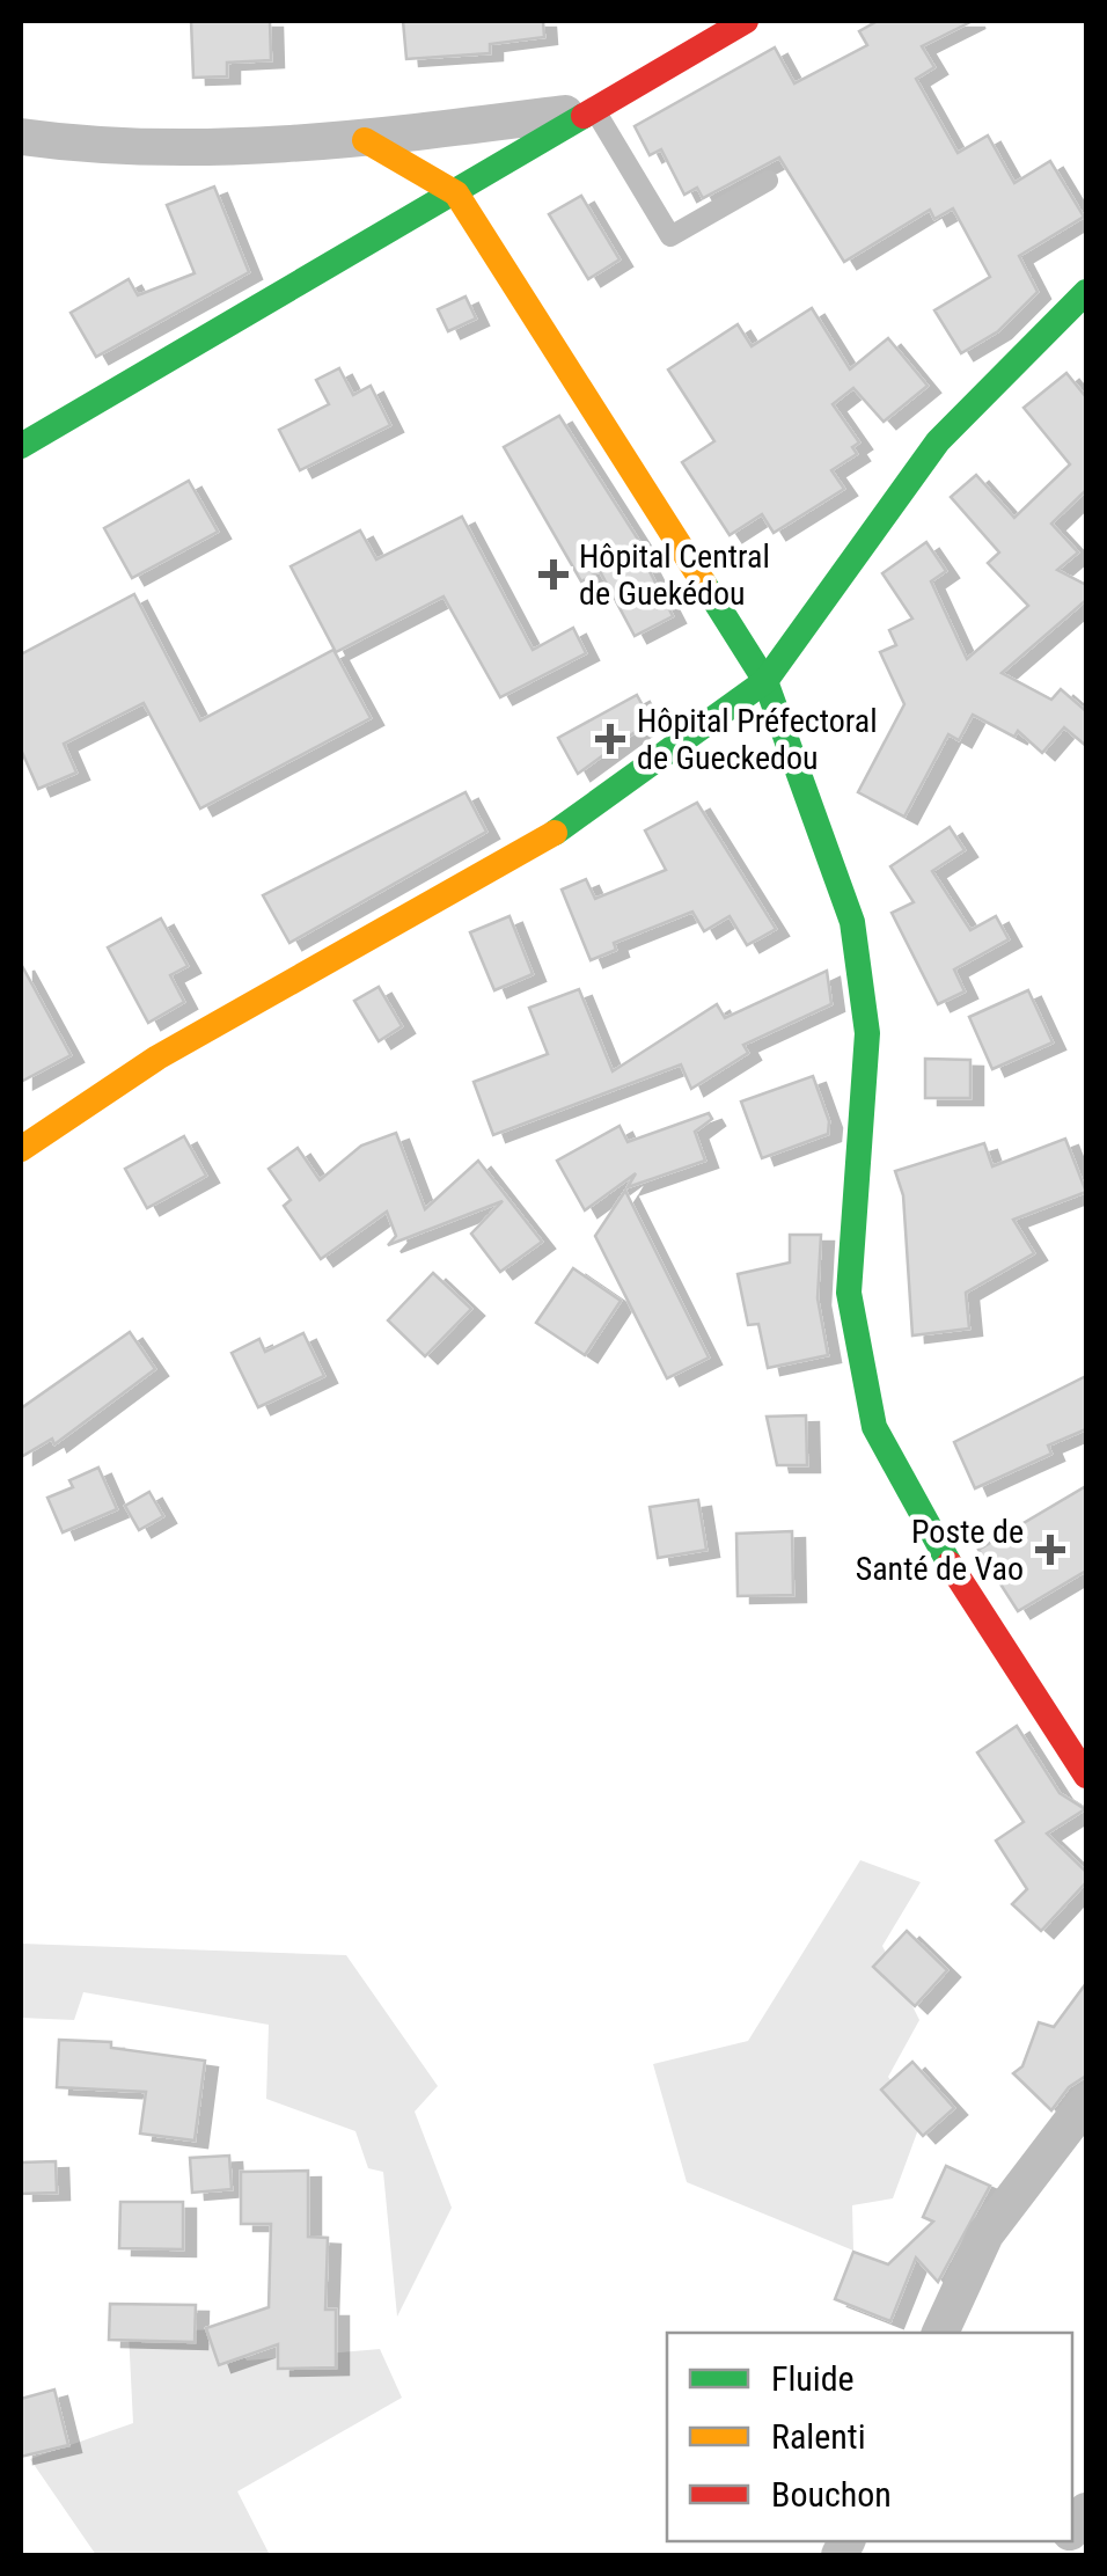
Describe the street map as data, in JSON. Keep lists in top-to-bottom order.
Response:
{
  "places": {
    "health": ["Hôpital Central de Guekédou", "Hôpital Préfectoral de Gueckedou", "Poste de Santé de Vao"]
  },
  "legend": ["Fluide", "Ralenti", "Bouchon"]
}
